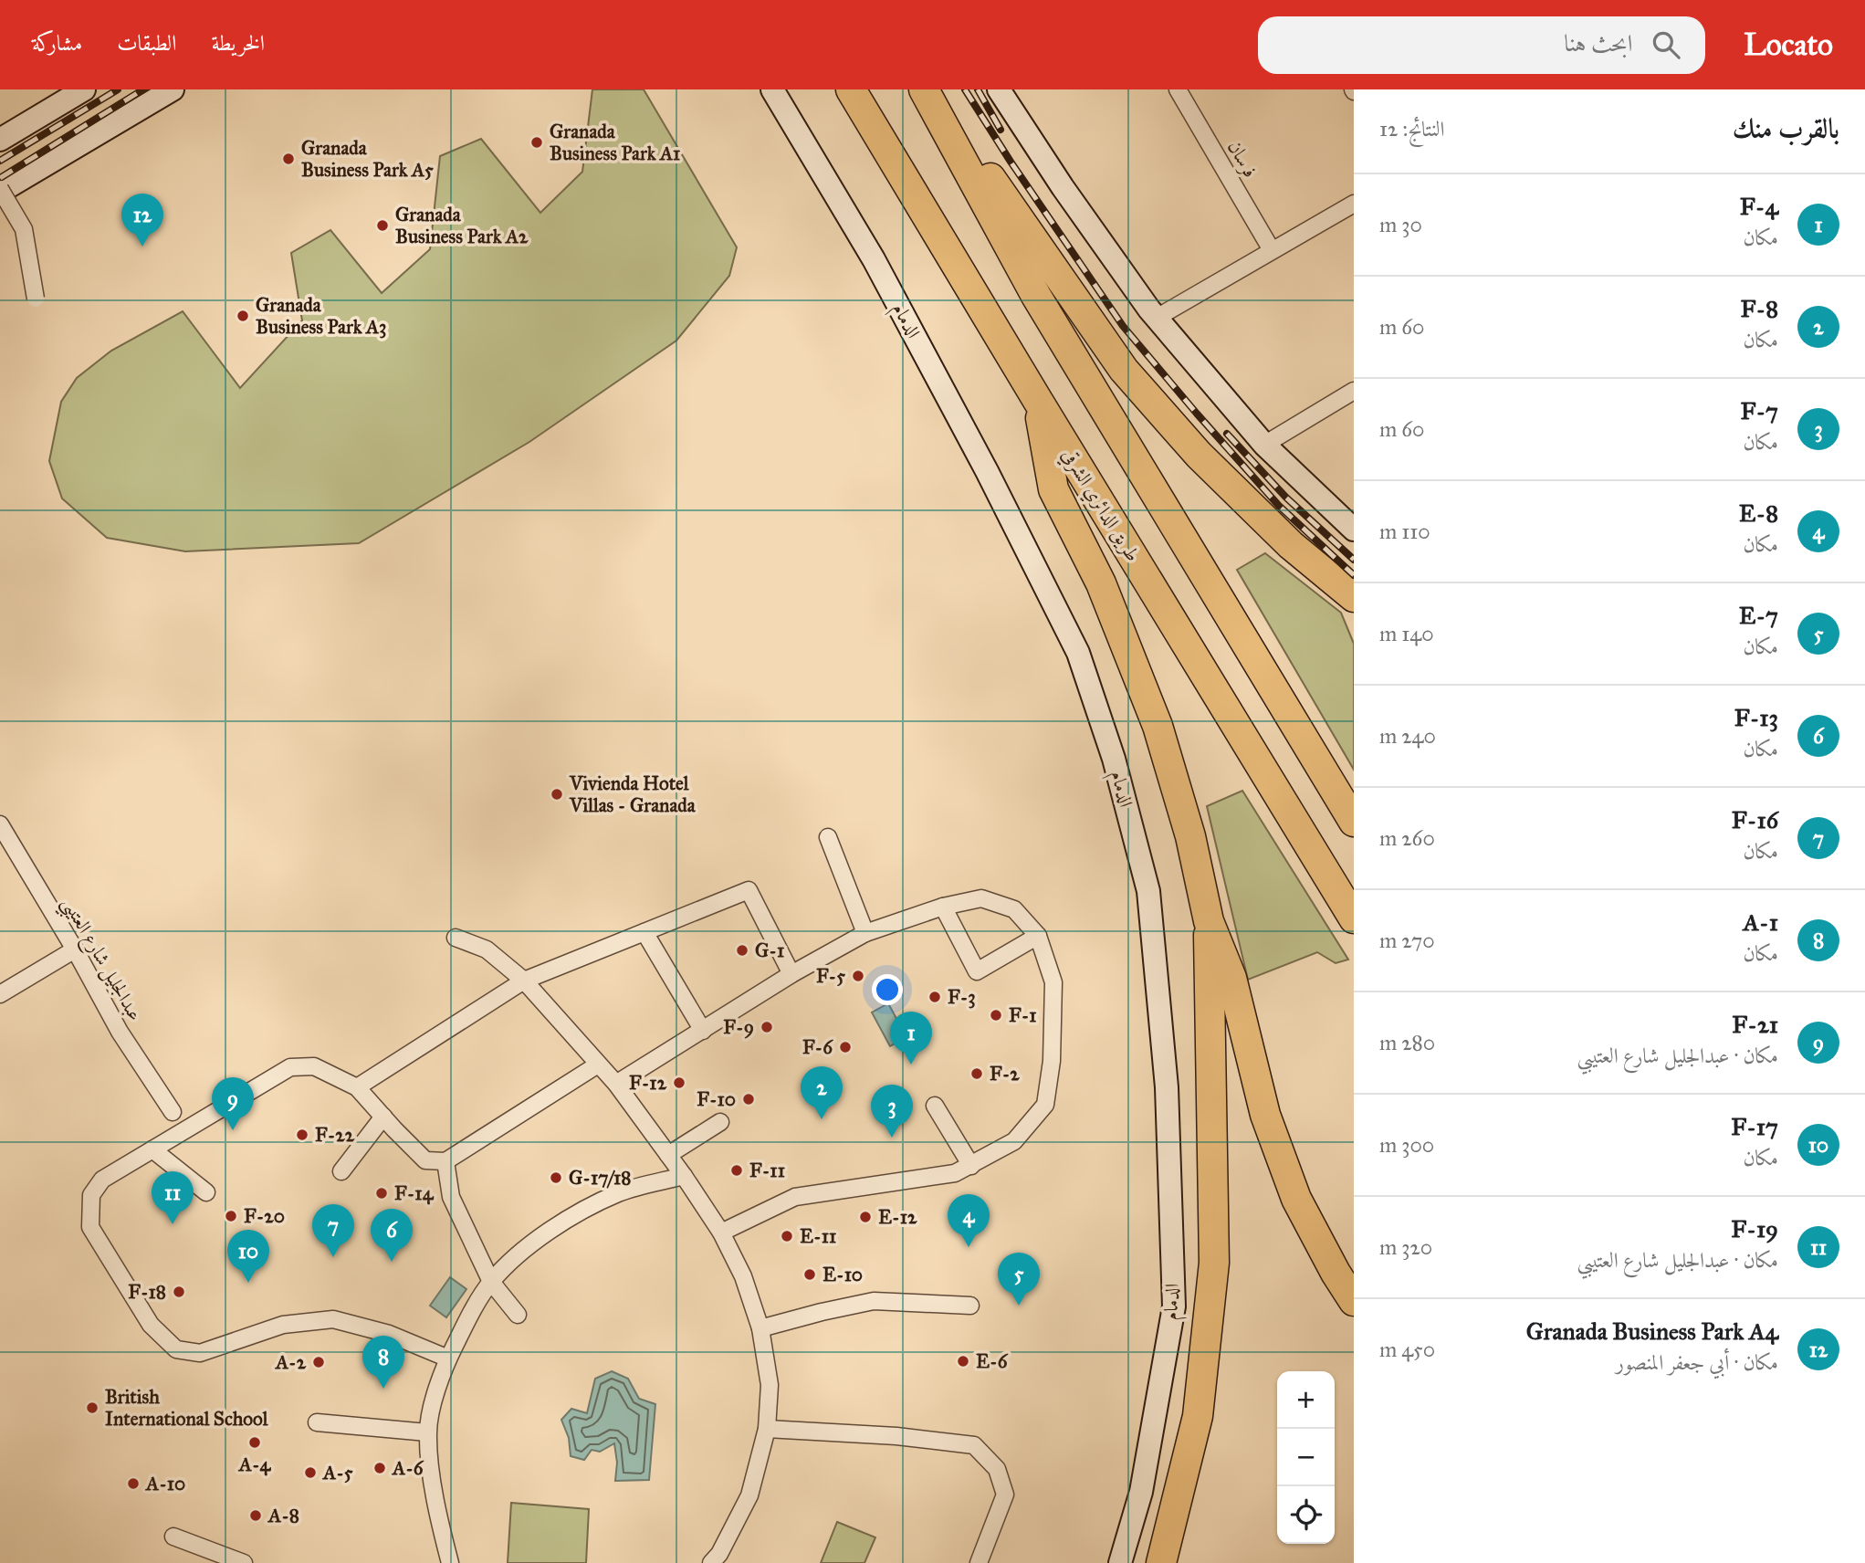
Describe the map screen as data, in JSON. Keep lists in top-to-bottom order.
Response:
{
  "streets": {
    "highway": ["طريق الدائري الشرقي"],
    "street": ["فرسان", "الدمام", "عبدالجليل شارع العتيبي"]
  },
  "places": [
    "Granada Business Park A1",
    "Granada Business Park A5",
    "Granada Business Park A2",
    "Granada Business Park A3",
    "Vivienda Hotel Villas - Granada",
    "G-1",
    "F-5",
    "F-3",
    "F-1",
    "F-9",
    "F-6",
    "F-2",
    "F-12",
    "F-10",
    "F-22",
    "F-11",
    "G-17/18",
    "F-14",
    "F-20",
    "E-12",
    "E-11",
    "E-10",
    "F-18",
    "E-6",
    "A-2",
    "British International School",
    "A-4",
    "A-6",
    "A-5",
    "A-10",
    "A-8"
  ],
  "page": {
    "header": "Locato",
    "search": "ابحث هنا",
    "nav": ["الخريطة", "الطبقات", "مشاركة"],
    "heading": ["بالقرب منك", "النتائج: 12"],
    "list": [
      {
        "mark": "1",
        "name": "F-4",
        "note": "مكان",
        "value": "30 m"
      },
      {
        "mark": "2",
        "name": "F-8",
        "note": "مكان",
        "value": "60 m"
      },
      {
        "mark": "3",
        "name": "F-7",
        "note": "مكان",
        "value": "60 m"
      },
      {
        "mark": "4",
        "name": "E-8",
        "note": "مكان",
        "value": "110 m"
      },
      {
        "mark": "5",
        "name": "E-7",
        "note": "مكان",
        "value": "140 m"
      },
      {
        "mark": "6",
        "name": "F-13",
        "note": "مكان",
        "value": "240 m"
      },
      {
        "mark": "7",
        "name": "F-16",
        "note": "مكان",
        "value": "260 m"
      },
      {
        "mark": "8",
        "name": "A-1",
        "note": "مكان",
        "value": "270 m"
      },
      {
        "mark": "9",
        "name": "F-21",
        "note": "مكان · عبدالجليل شارع العتيبي",
        "value": "280 m"
      },
      {
        "mark": "10",
        "name": "F-17",
        "note": "مكان",
        "value": "300 m"
      },
      {
        "mark": "11",
        "name": "F-19",
        "note": "مكان · عبدالجليل شارع العتيبي",
        "value": "320 m"
      },
      {
        "mark": "12",
        "name": "Granada Business Park A4",
        "note": "مكان · أبي جعفر المنصور",
        "value": "450 m"
      }
    ],
    "pins": [
      "12",
      "1",
      "2",
      "9",
      "3",
      "11",
      "4",
      "7",
      "6",
      "10",
      "5",
      "8"
    ],
    "map_buttons": ["+", "−"]
  }
}
